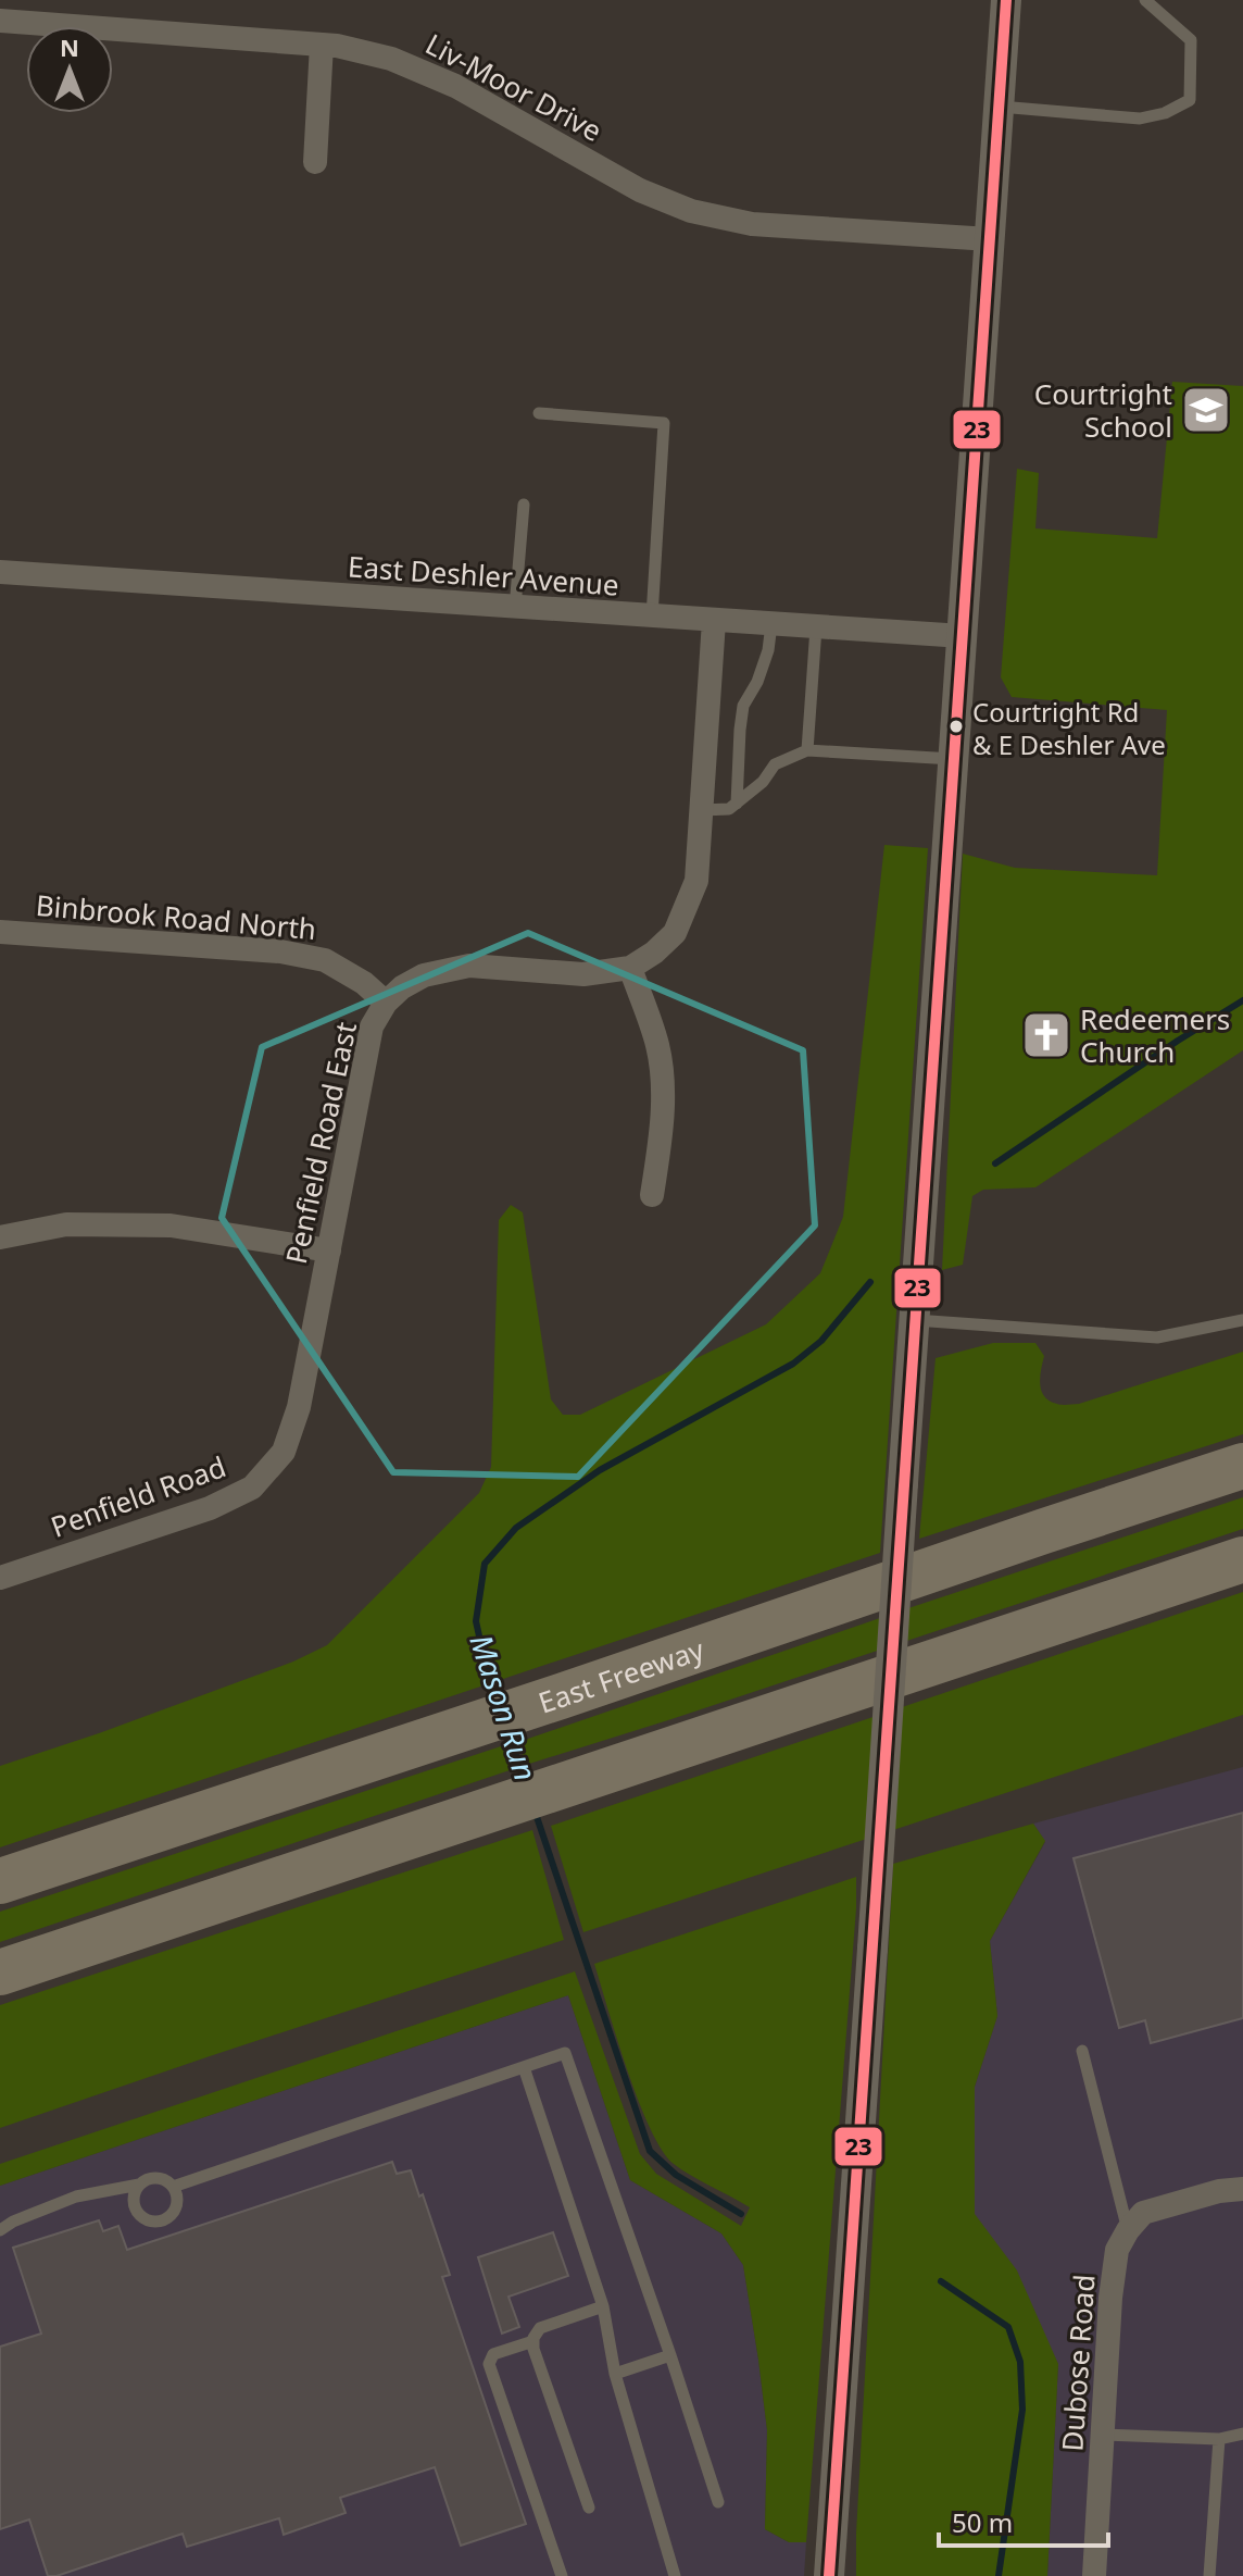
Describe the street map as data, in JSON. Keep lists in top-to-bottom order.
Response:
{
  "streets": {
    "highway": ["East Freeway"],
    "street": [
      "Liv-Moor Drive",
      "East Deshler Avenue",
      "Binbrook Road North",
      "Penfield Road East",
      "Penfield Road",
      "Dubose Road"
    ]
  },
  "crossings": [
    ["East Deshler Avenue", "Penfield Road East"],
    ["Binbrook Road North", "Penfield Road East"],
    ["Penfield Road East", "Penfield Road"]
  ],
  "water": ["Mason Run"],
  "places": {
    "school or university": ["Courtright School"],
    "other": ["Courtright Rd & E Deshler Ave"],
    "church": ["Redeemers Church"]
  },
  "lines": ["transit line 23"],
  "scale_bar": "50 m",
  "north": "top"
}
